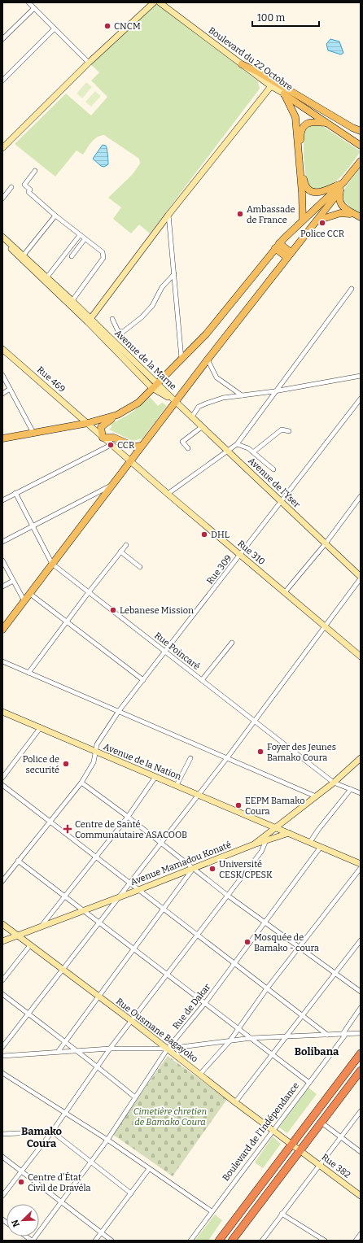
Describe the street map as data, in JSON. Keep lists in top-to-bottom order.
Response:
{
  "streets": {
    "main road": ["Boulevard du 22 Octobre"],
    "street": [
      "Avenue de la Marne",
      "Rue 469",
      "Avenue de l'Yser",
      "Rue 310",
      "Rue 309",
      "Rue Poincaré",
      "Avenue de la Nation",
      "Avenue Mamadou Konaté",
      "Rue de Dakar",
      "Rue Ousmane Bagayoko",
      "Boulevard de l'Indépendance",
      "Rue 382"
    ]
  },
  "crossings": [
    ["Avenue de la Marne", "Avenue de l'Yser"],
    ["Rue 469", "Rue 310"],
    ["Avenue de l'Yser", "Rue 309"],
    ["Rue 310", "Rue 309"],
    ["Rue 309", "Rue Poincaré"],
    ["Rue 309", "Avenue de la Nation"],
    ["Rue Poincaré", "Avenue Mamadou Konaté"],
    ["Avenue de la Nation", "Avenue Mamadou Konaté"],
    ["Avenue Mamadou Konaté", "Rue Ousmane Bagayoko"],
    ["Rue de Dakar", "Rue Ousmane Bagayoko"],
    ["Rue Ousmane Bagayoko", "Boulevard de l'Indépendance"],
    ["Rue Ousmane Bagayoko", "Rue 382"]
  ],
  "districts": ["Bolibana", "Bamako Coura"],
  "parks": ["Cimetière chretien de Bamako Coura"],
  "places": {
    "other": [
      "CNCM",
      "Ambassade de France",
      "Police CCR",
      "CCR",
      "DHL",
      "Lebanese Mission",
      "Foyer des Jeunes Bamako Coura",
      "Police de securité",
      "EEPM Bamako Coura",
      "Université CESK/CPESK",
      "Mosquée de Bamako - coura",
      "Centre d'État Civil de Dravéla"
    ],
    "health": ["Centre de Santé Communautaire ASACOOB"]
  },
  "scale_bar": "100 m",
  "north": "bottom left"
}
